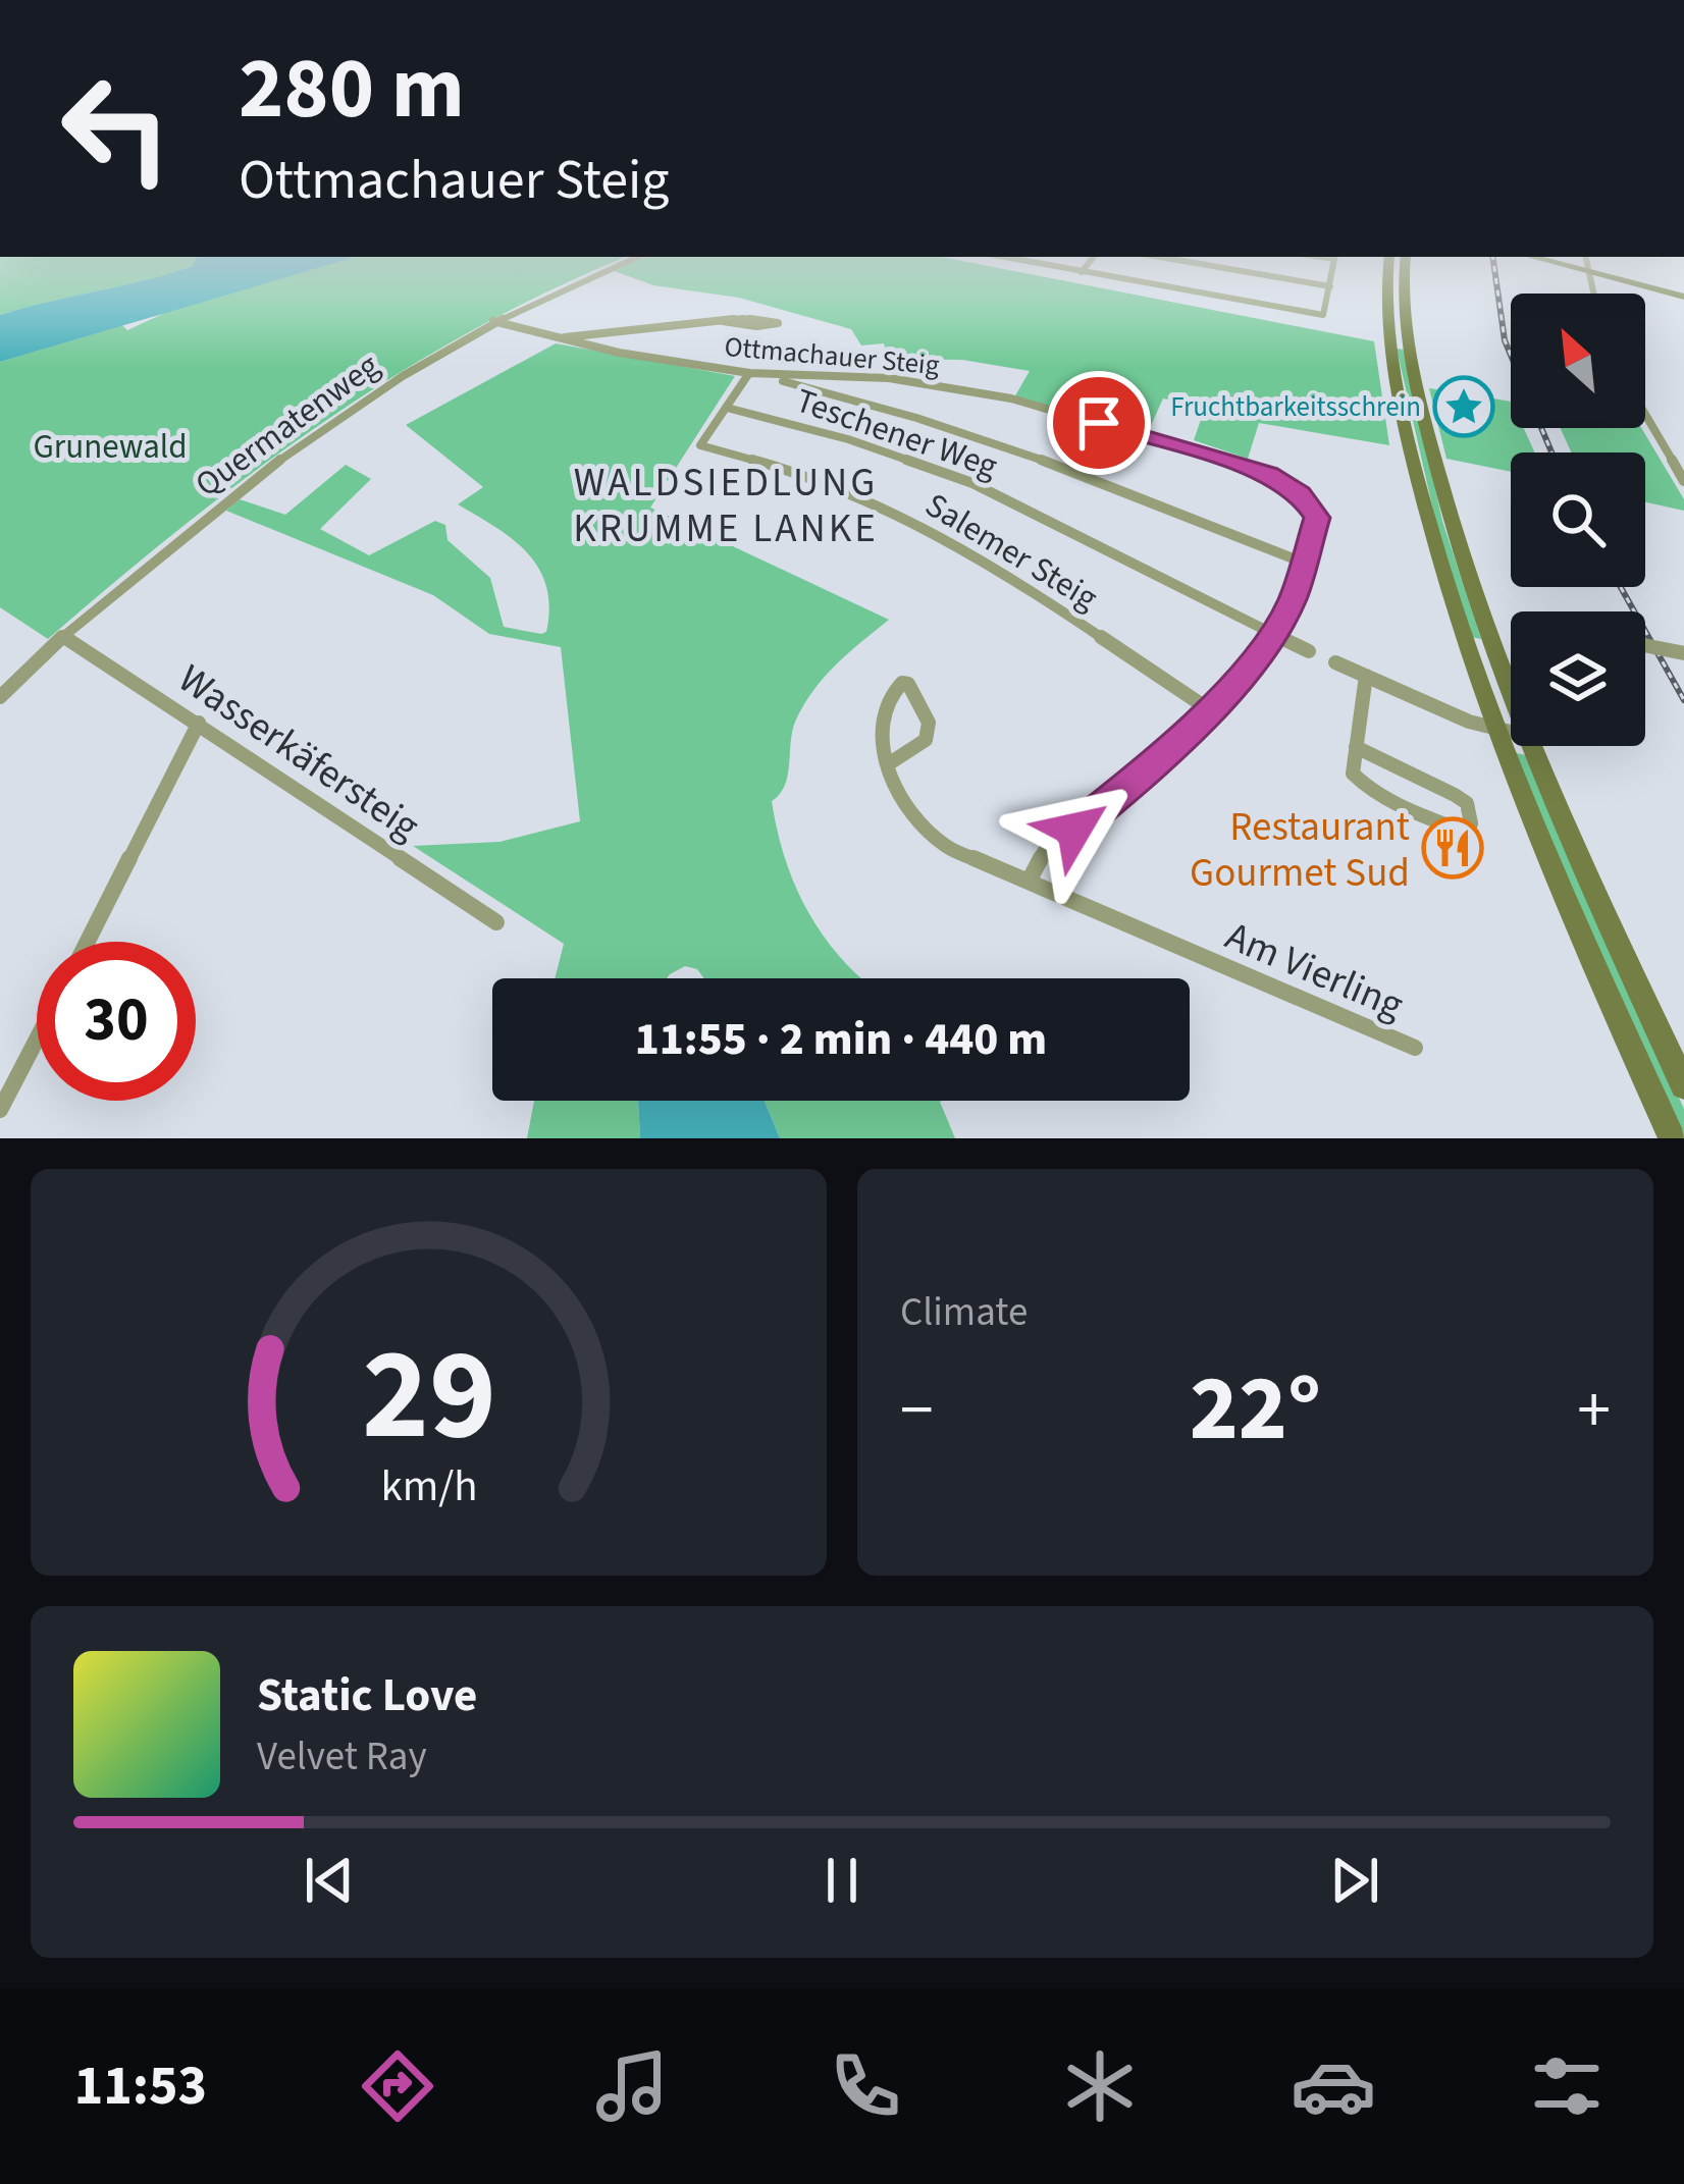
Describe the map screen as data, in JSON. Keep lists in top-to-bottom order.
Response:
{
  "streets": {
    "street": [
      "Ottmachauer Steig",
      "Quermatenweg",
      "Teschener Weg",
      "Salemer Steig",
      "Wasserkäfersteig",
      "Am Vierling"
    ]
  },
  "crossings": [
    ["Ottmachauer Steig", "Quermatenweg"],
    ["Quermatenweg", "Wasserkäfersteig"],
    ["Teschener Weg", "Salemer Steig"]
  ],
  "districts": ["WALDSIEDLUNG KRUMME LANKE"],
  "parks": ["Grunewald"],
  "places": {
    "place": ["Fruchtbarkeitsschrein"],
    "restaurant": ["Restaurant Gourmet Sud"]
  },
  "north": "top left",
  "page": {
    "turn": ["280 m", "Ottmachauer Steig"],
    "limit": "30",
    "trip": "11:55 · 2 min · 440 m",
    "tile": "Climate",
    "heat": ["−", "22°", "+"],
    "song": ["Static Love", "Velvet Ray"],
    "tabs": "11:53",
    "gauge": ["29", "km/h"]
  }
}
